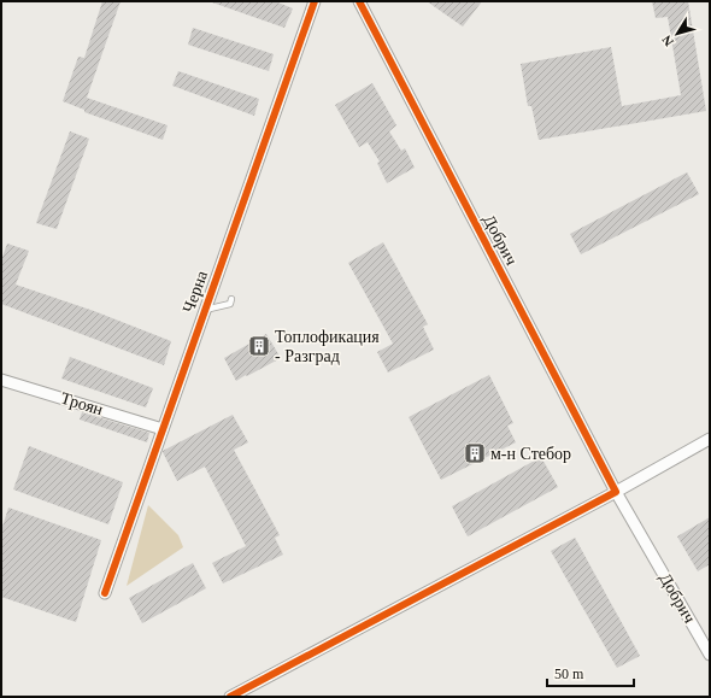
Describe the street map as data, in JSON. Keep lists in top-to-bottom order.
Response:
{
  "streets": {
    "street": ["Добрич", "Черна", "Троян"]
  },
  "crossings": [
    ["Черна", "Троян"]
  ],
  "places": {
    "building": ["Топлофикация - Разград", "м-н Стебор"]
  },
  "scale_bar": "50 m",
  "north": "bottom left"
}
